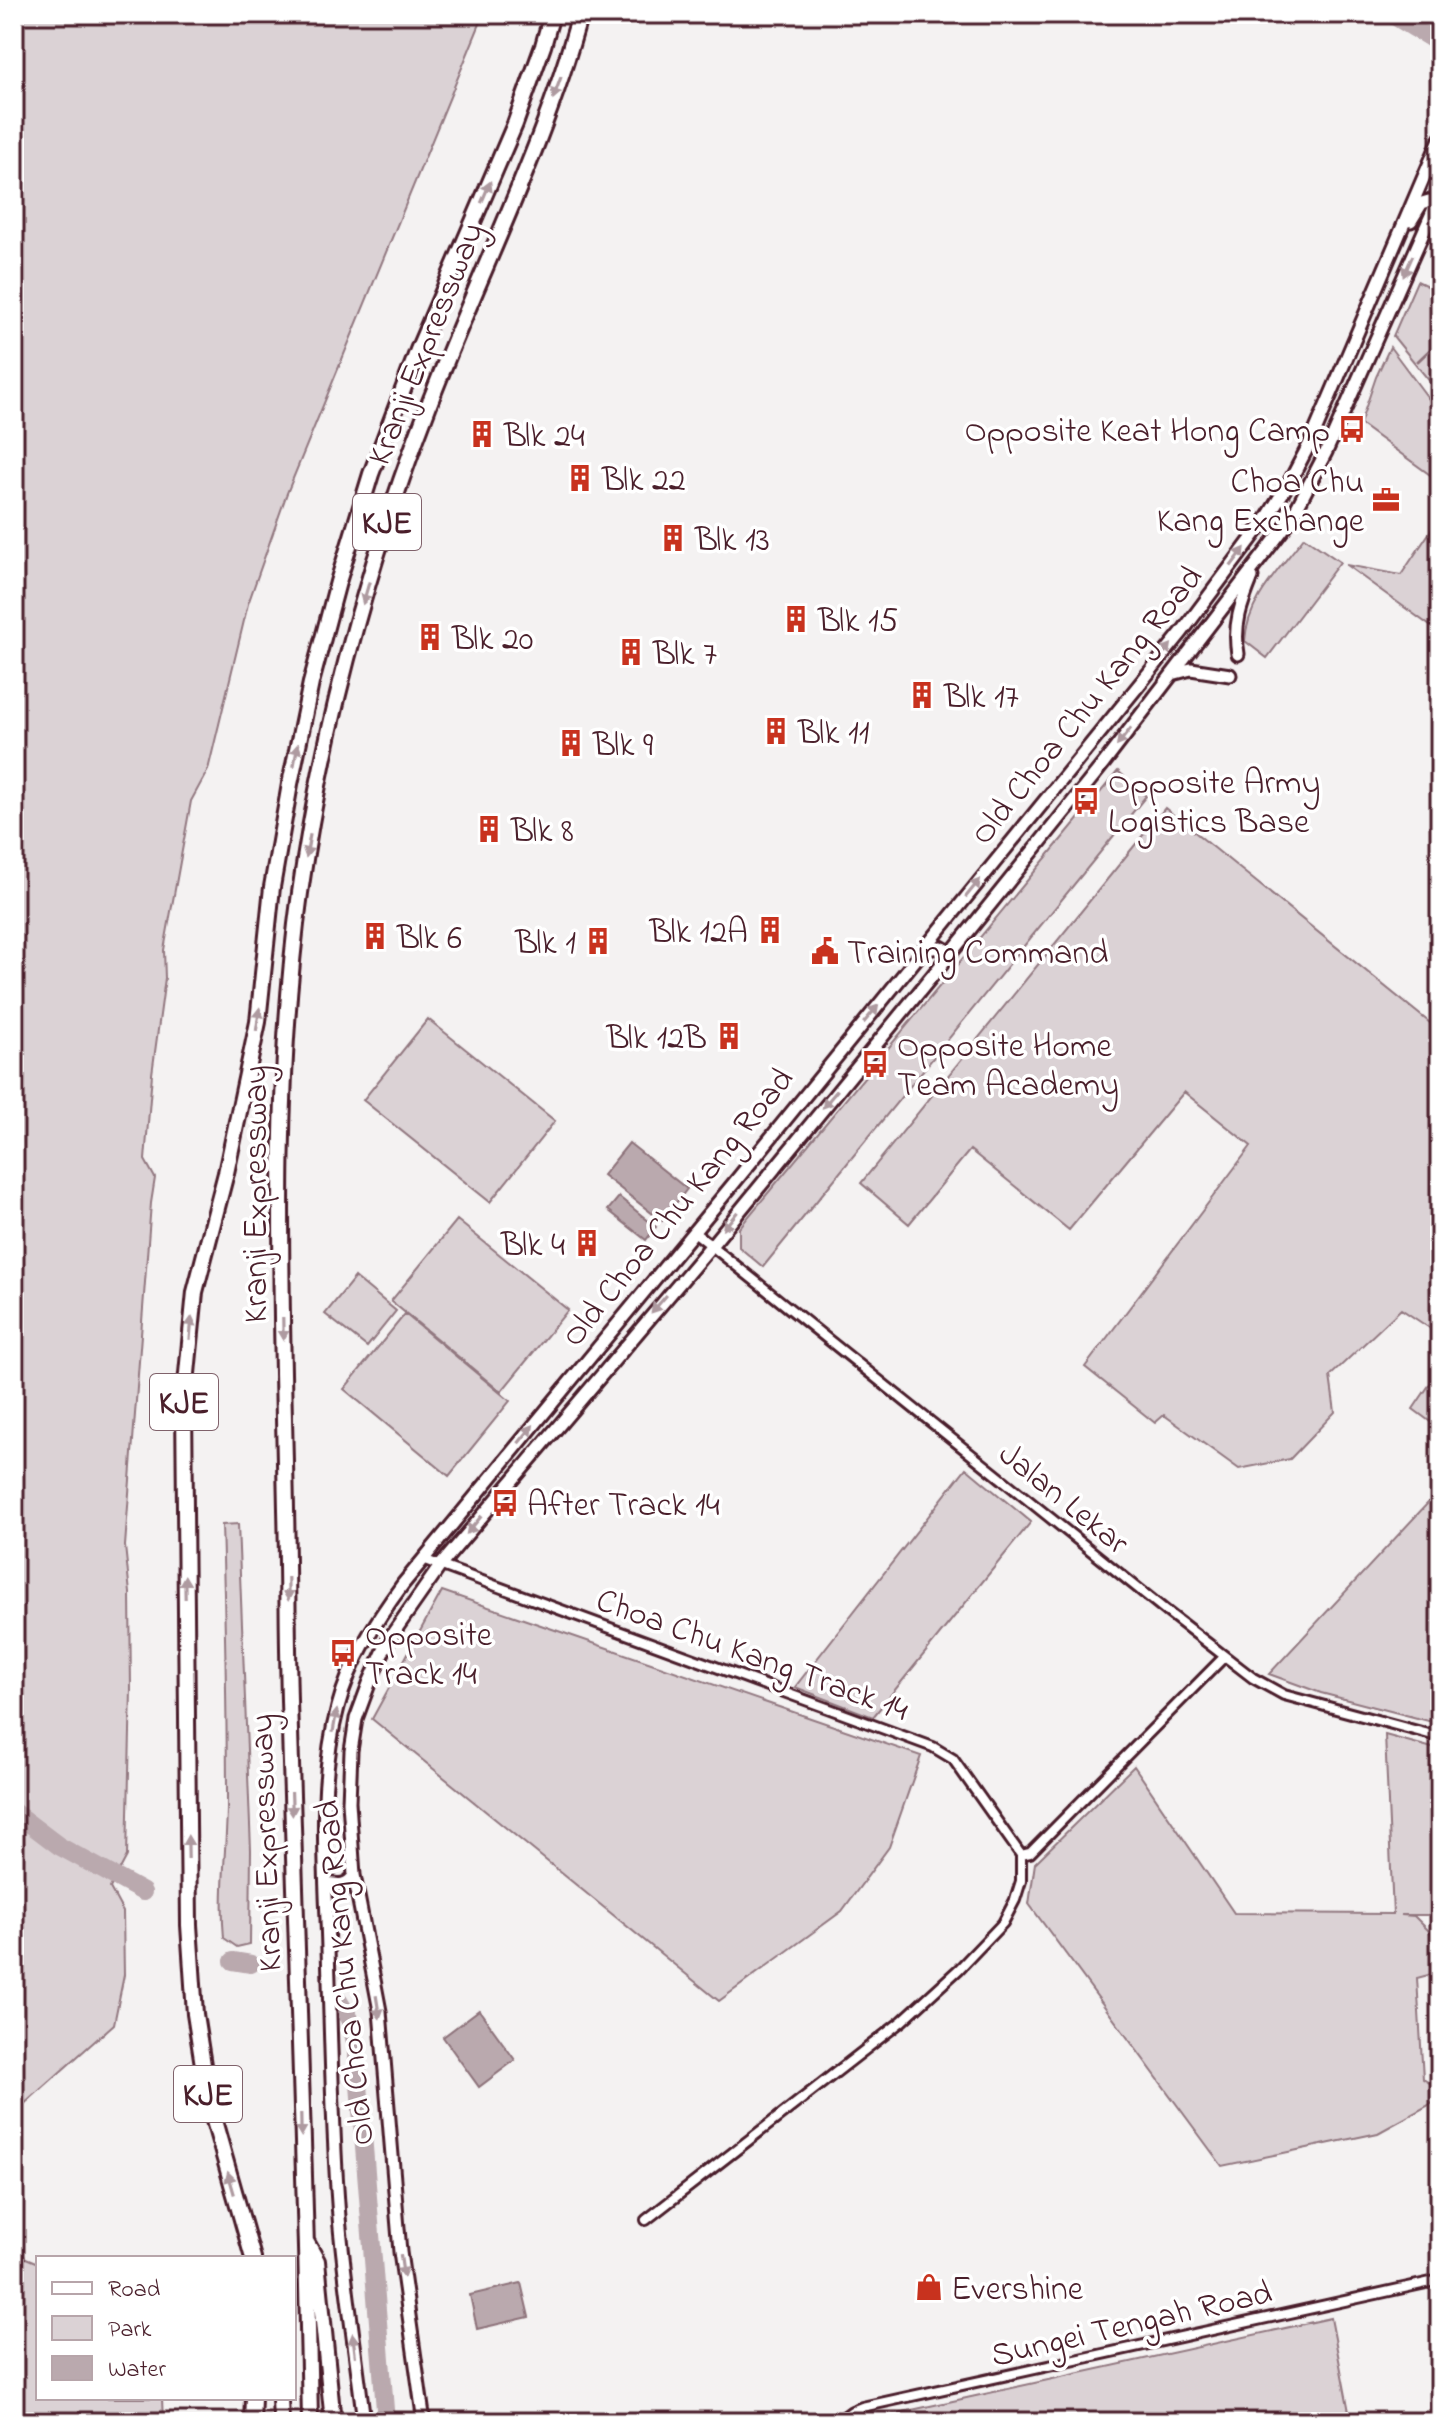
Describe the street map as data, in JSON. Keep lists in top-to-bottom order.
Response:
{
  "streets": {
    "highway": ["Kranji Expressway", "KJE"],
    "main road": ["Old Choa Chu Kang Road"],
    "street": ["Jalan Lekar", "Choa Chu Kang Track 14", "Sungei Tengah Road"]
  },
  "crossings": [
    ["Old Choa Chu Kang Road", "Jalan Lekar"],
    ["Old Choa Chu Kang Road", "Choa Chu Kang Track 14"]
  ],
  "places": {
    "bus stop": [
      "Opposite Keat Hong Camp",
      "Opposite Army Logistics Base",
      "Opposite Home Team Academy",
      "After Track 14",
      "Opposite Track 14"
    ],
    "building": [
      "Blk 24",
      "Blk 22",
      "Blk 13",
      "Blk 15",
      "Blk 20",
      "Blk 7",
      "Blk 17",
      "Blk 11",
      "Blk 9",
      "Blk 8",
      "Blk 12A",
      "Blk 6",
      "Blk 1",
      "Blk 12B",
      "Blk 4"
    ],
    "office": ["Choa Chu Kang Exchange"],
    "public building": ["Training Command"],
    "shop": ["Evershine"]
  },
  "legend": ["Road", "Park", "Water"]
}
